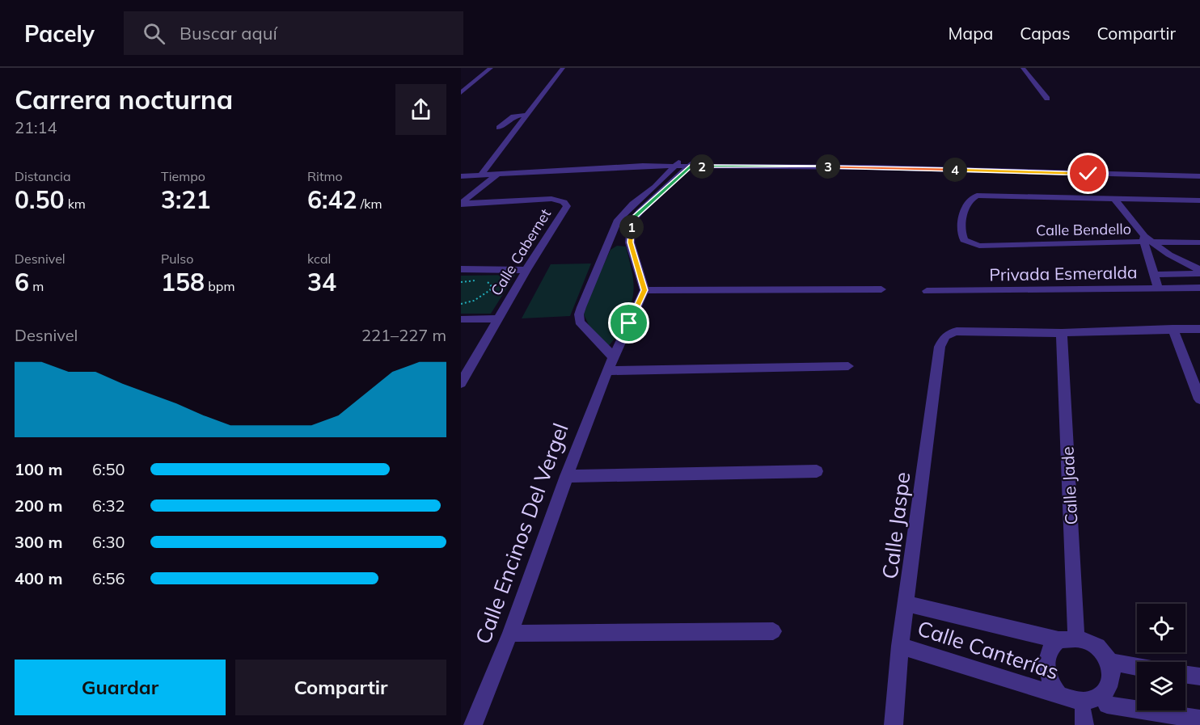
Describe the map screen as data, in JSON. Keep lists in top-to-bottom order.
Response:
{
  "streets": {
    "street": [
      "Calle Bendello",
      "Calle Cabernet",
      "Privada Esmeralda",
      "Calle Jade",
      "Calle Jaspe",
      "Calle Encinos Del Vergel",
      "Calle Canterías"
    ]
  },
  "crossings": [
    ["Calle Jade", "Calle Jaspe"],
    ["Calle Jade", "Calle Canterías"],
    ["Calle Jaspe", "Calle Canterías"]
  ],
  "page": {
    "header": "Pacely",
    "search": "Buscar aquí",
    "nav": ["Mapa", "Capas", "Compartir"],
    "heading": ["Carrera nocturna", "21:14"],
    "stats": [
      ["Distancia", "0.50 km"],
      ["Tiempo", "3:21"],
      ["Ritmo", "6:42 /km"],
      ["Desnivel", "6 m"],
      ["Pulso", "158 bpm"],
      ["kcal", "34"]
    ],
    "pins": [
      "2",
      "3",
      "4",
      "1"
    ],
    "chart": ["Desnivel", "221–227 m"],
    "list": [
      {
        "name": "100 m",
        "note": "6:50"
      },
      {
        "name": "200 m",
        "note": "6:32"
      },
      {
        "name": "300 m",
        "note": "6:30"
      },
      {
        "name": "400 m",
        "note": "6:56"
      }
    ],
    "buttons": ["Guardar", "Compartir"]
  }
}
